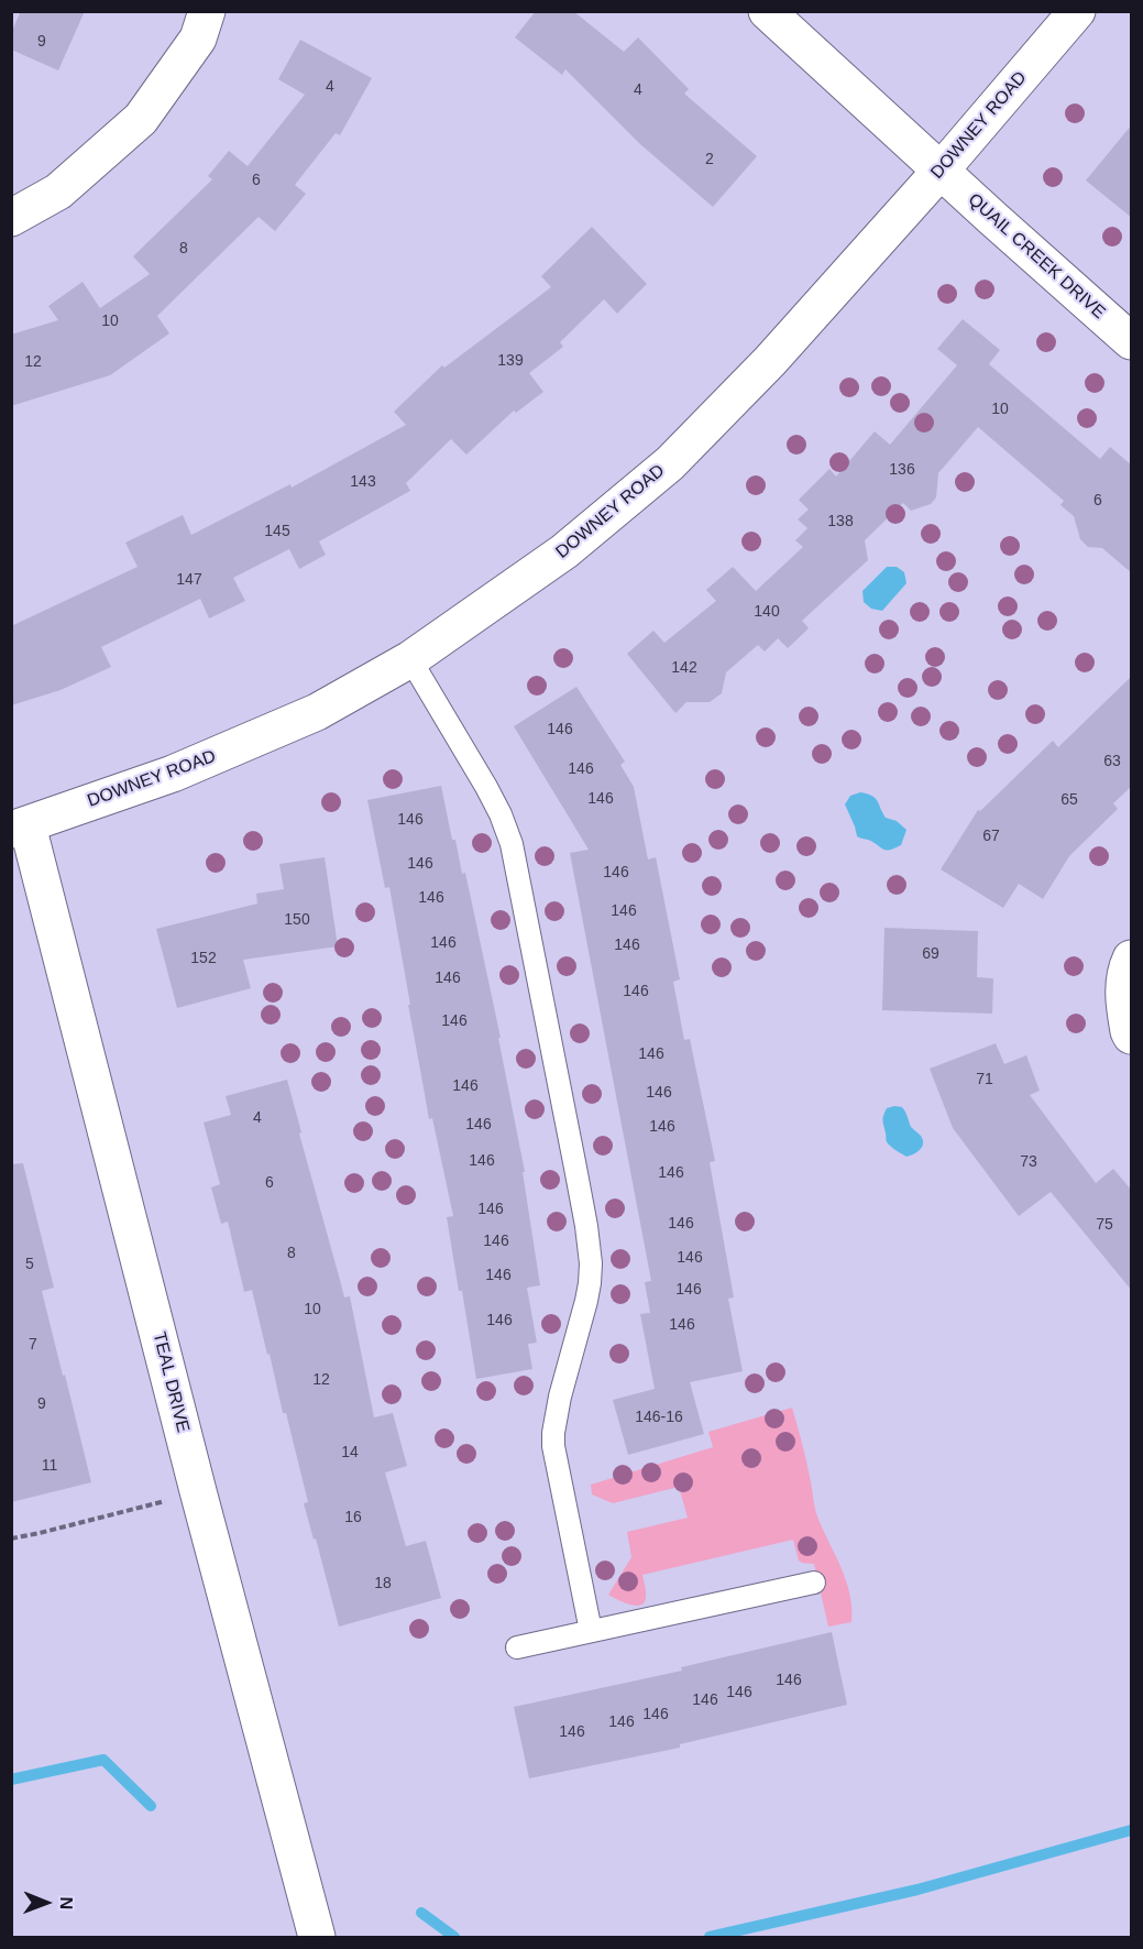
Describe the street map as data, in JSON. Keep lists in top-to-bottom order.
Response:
{
  "streets": {
    "street": ["DOWNEY ROAD", "QUAIL CREEK DRIVE", "TEAL DRIVE"]
  },
  "crossings": [
    ["DOWNEY ROAD", "QUAIL CREEK DRIVE"],
    ["DOWNEY ROAD", "TEAL DRIVE"]
  ],
  "house_numbers": [
    "9",
    "4",
    "4",
    "2",
    "6",
    "8",
    "10",
    "139",
    "12",
    "10",
    "136",
    "143",
    "6",
    "138",
    "145",
    "147",
    "140",
    "142",
    "146",
    "63",
    "146",
    "146",
    "65",
    "146",
    "67",
    "146",
    "146",
    "146",
    "146",
    "150",
    "146",
    "146",
    "69",
    "152",
    "146",
    "146",
    "146",
    "146",
    "71",
    "146",
    "146",
    "4",
    "146",
    "146",
    "146",
    "73",
    "146",
    "6",
    "146",
    "146",
    "75",
    "146",
    "8",
    "146",
    "5",
    "146",
    "146",
    "10",
    "146",
    "146",
    "7",
    "12",
    "9",
    "146-16",
    "14",
    "11",
    "16",
    "18",
    "146",
    "146",
    "146",
    "146",
    "146",
    "146"
  ],
  "north": "right"
}
